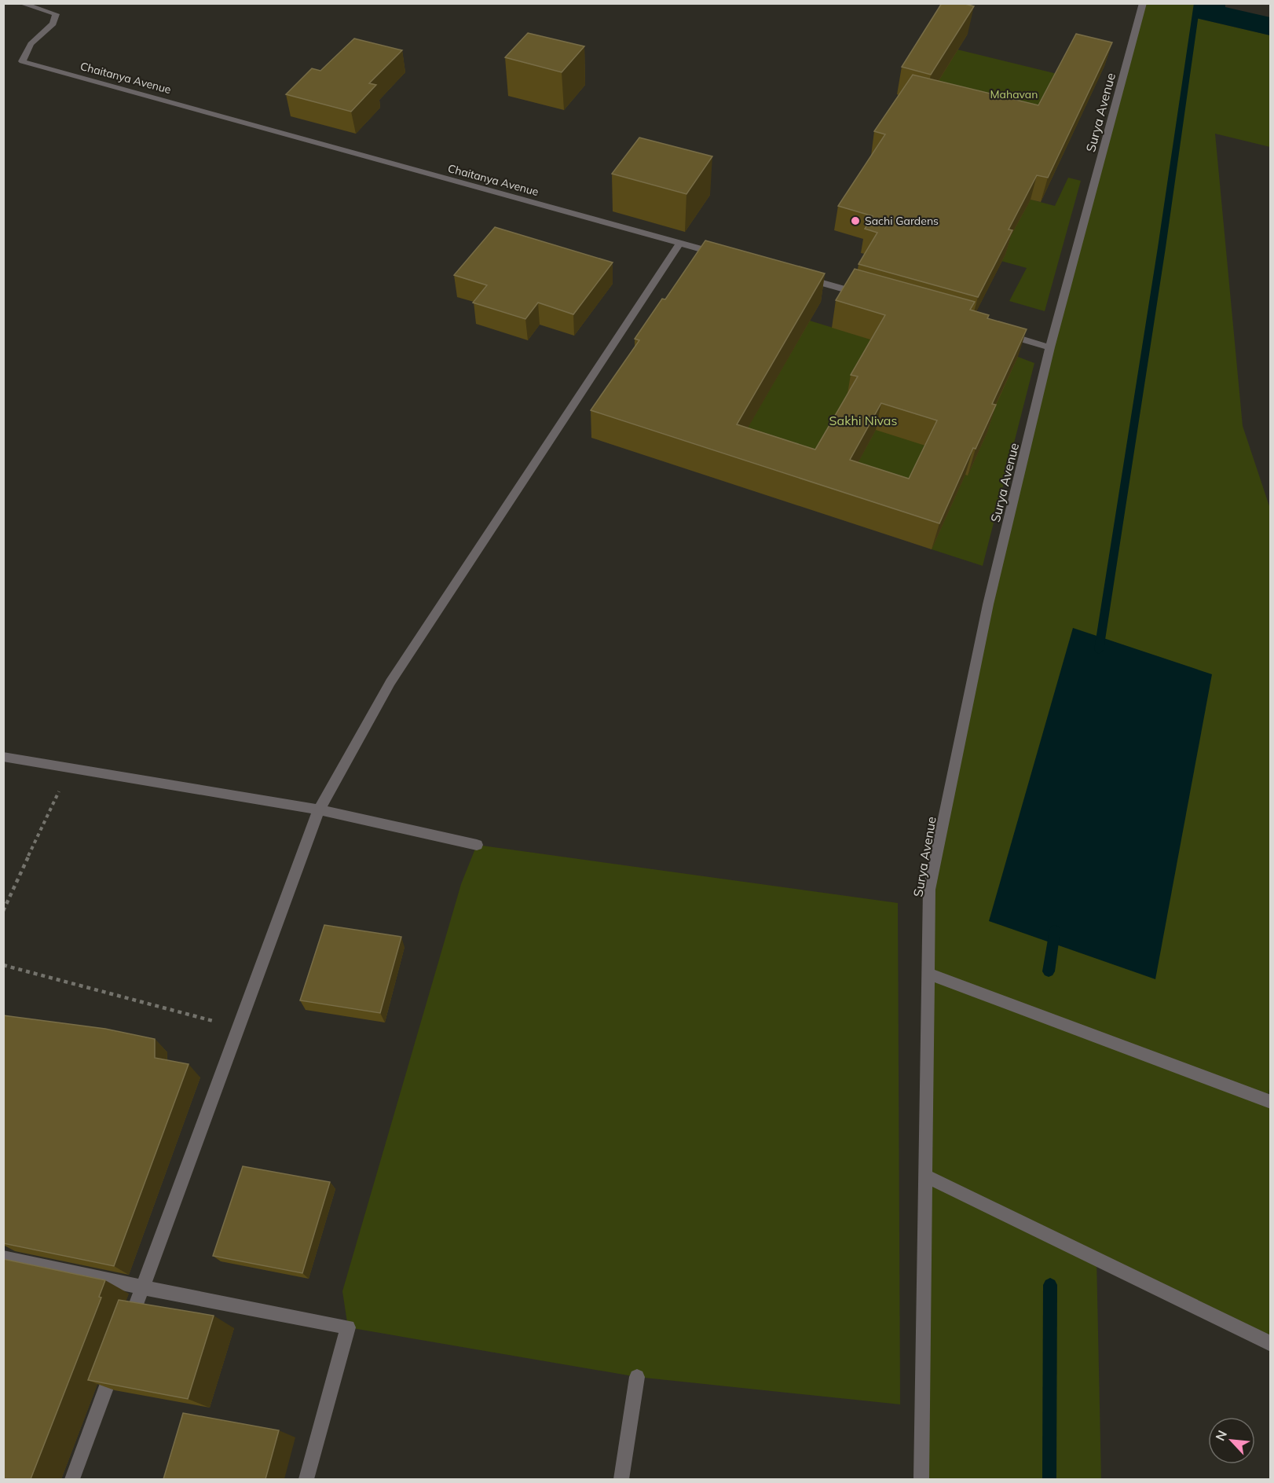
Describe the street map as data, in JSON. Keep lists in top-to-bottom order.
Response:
{
  "streets": {
    "street": ["Chaitanya Avenue", "Surya Avenue"]
  },
  "parks": ["Mahavan", "Sakhi Nivas"],
  "places": ["Sachi Gardens"],
  "north": "top left"
}
